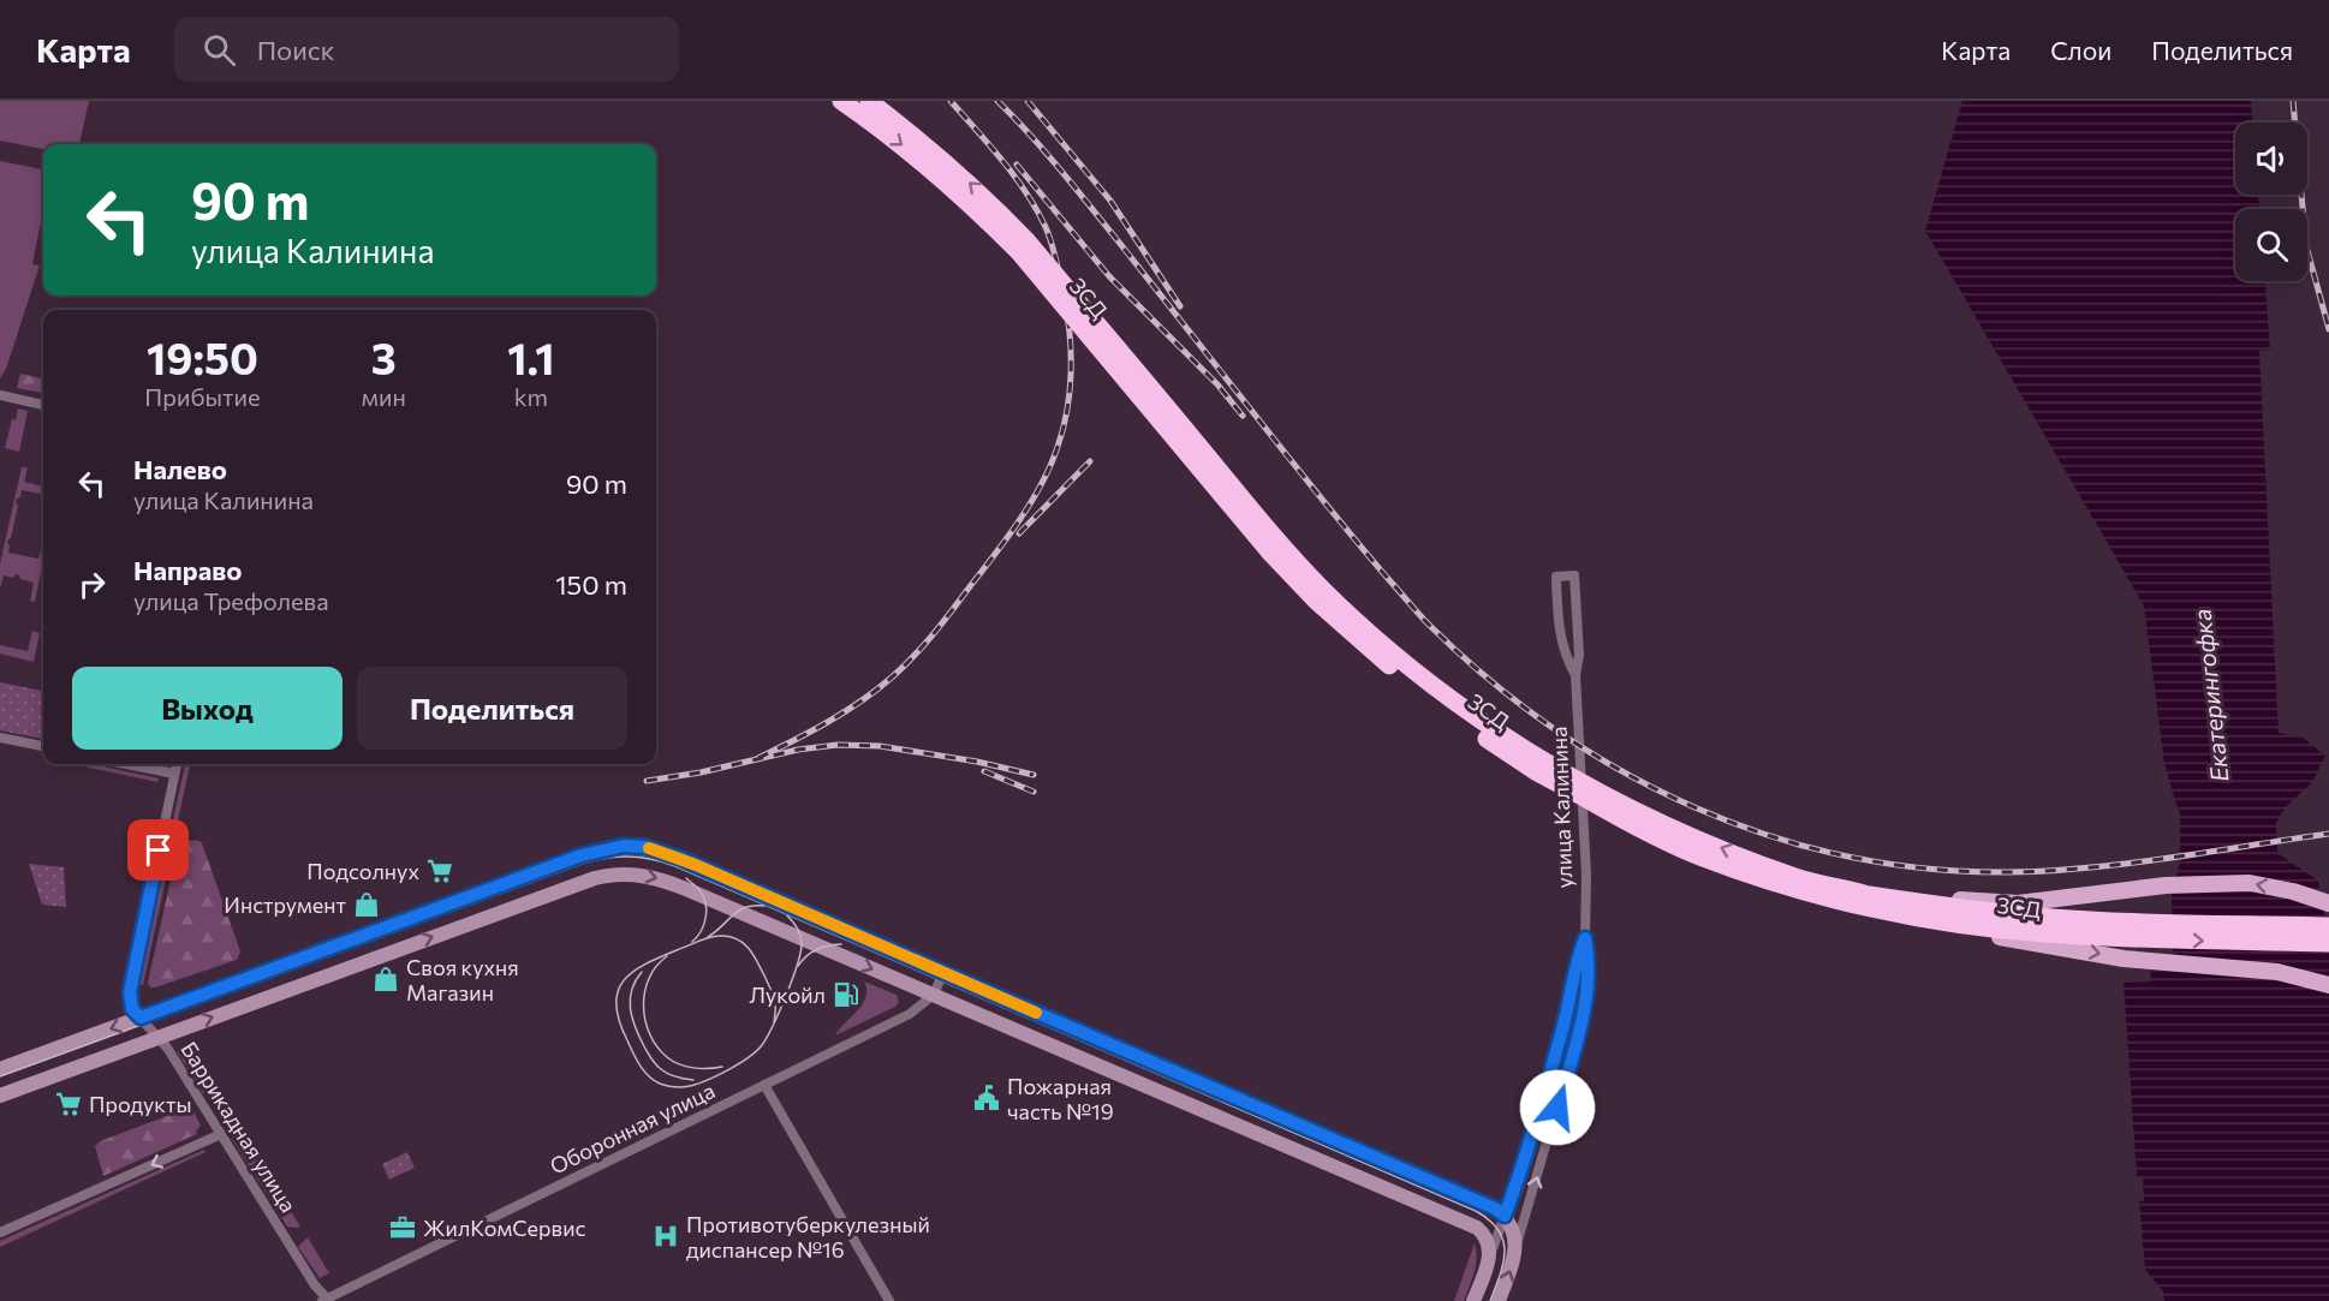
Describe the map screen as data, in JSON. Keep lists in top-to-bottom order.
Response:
{
  "streets": {
    "highway": ["ЗСД"],
    "main road": ["улица Калинина"],
    "street": ["Баррикадная улица", "Оборонная улица"]
  },
  "crossings": [
    ["Баррикадная улица", "Оборонная улица"]
  ],
  "water": ["Екатерингофка"],
  "places": {
    "supermarket": ["Подсолнух", "Продукты"],
    "shop": ["Инструмент", "Своя кухня Магазин"],
    "fuel station": ["Лукойл"],
    "public building": ["Пожарная часть №19"],
    "office": ["ЖилКомСервис"],
    "hospital": ["Противотуберкулезный диспансер №16"]
  },
  "page": {
    "header": "Карта",
    "search": "Поиск",
    "nav": ["Карта", "Слои", "Поделиться"],
    "turn": ["90 m", "улица Калинина"],
    "eta": [
      "19:50",
      "Прибытие",
      "3",
      "мин",
      "1.1",
      "km"
    ],
    "list": [
      {
        "name": "Налево",
        "note": "улица Калинина",
        "value": "90 m"
      },
      {
        "name": "Направо",
        "note": "улица Трефолева",
        "value": "150 m"
      }
    ],
    "buttons": ["Выход", "Поделиться"]
  }
}
